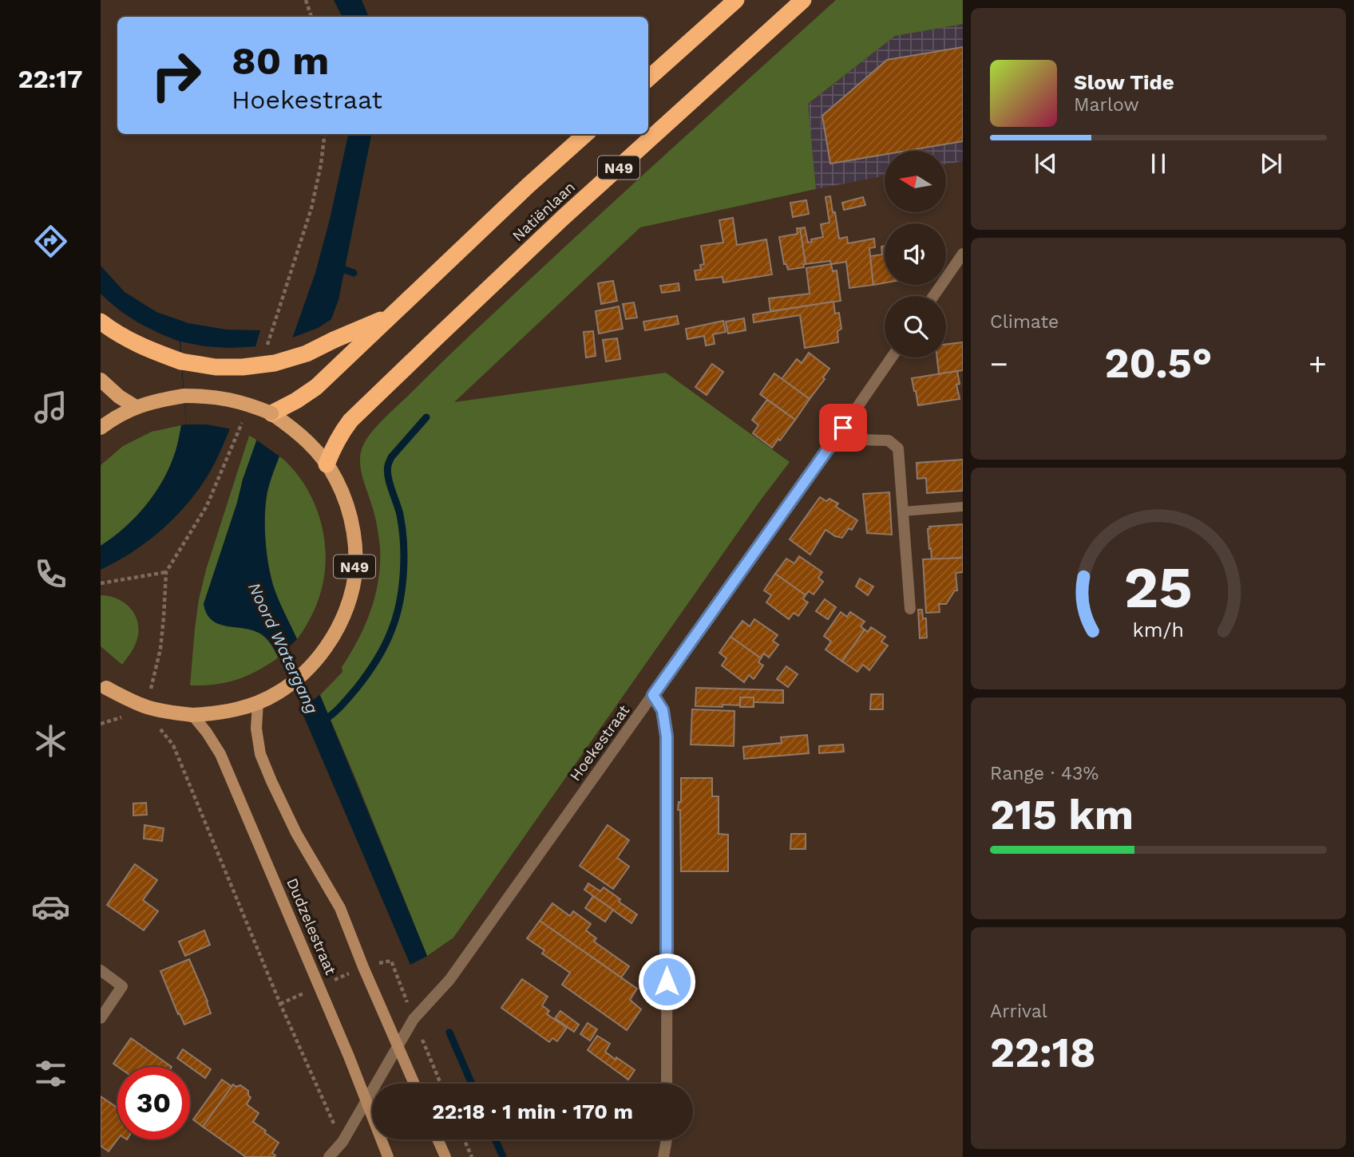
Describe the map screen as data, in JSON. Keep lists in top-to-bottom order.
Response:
{
  "streets": {
    "highway": ["N49", "Natiënlaan"],
    "main road": ["Dudzelestraat"],
    "street": ["Hoekestraat"]
  },
  "crossings": [
    ["N49", "Natiënlaan"],
    ["N49", "Dudzelestraat"],
    ["Hoekestraat", "Dudzelestraat"]
  ],
  "water": ["Noord Watergang"],
  "north": "left",
  "page": {
    "tabs": "22:17",
    "turn": ["80 m", "Hoekestraat"],
    "song": ["Slow Tide", "Marlow"],
    "tile": [
      "Climate",
      ["Range · 43%", "215 km"],
      ["Arrival", "22:18"]
    ],
    "heat": ["−", "20.5°", "+"],
    "limit": "30",
    "trip": "22:18 · 1 min · 170 m",
    "gauge": ["25", "km/h"]
  }
}
